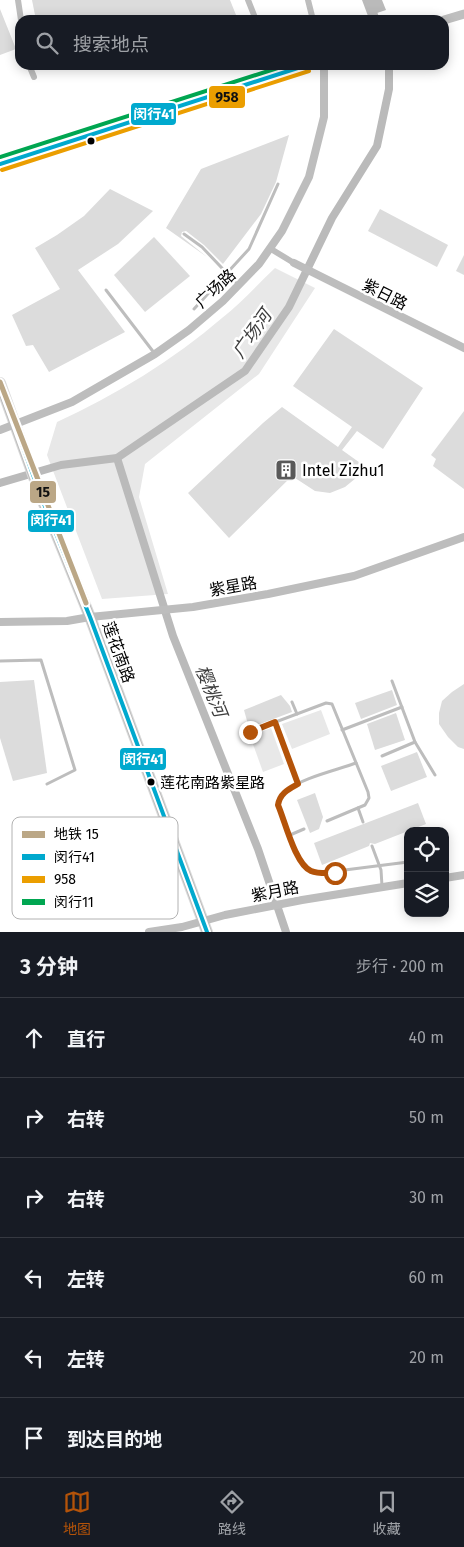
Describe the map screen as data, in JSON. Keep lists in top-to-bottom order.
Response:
{
  "streets": {
    "main road": ["莲花南路"],
    "street": [
      "广场路",
      "紫日路",
      "紫星路",
      "紫月路"
    ]
  },
  "crossings": [
    ["广场路", "莲花南路"],
    ["紫星路", "莲花南路"],
    ["莲花南路", "紫月路"]
  ],
  "water": ["广场河", "樱桃河"],
  "places": {
    "building": ["Intel Zizhu1"],
    "other": ["莲花南路紫星路"]
  },
  "lines": [
    "transit line 闵行41",
    "transit line 闵行11",
    "transit line 958",
    "metro line 15"
  ],
  "legend": [
    "地铁 15",
    "闵行41",
    "958",
    "闵行11"
  ],
  "page": {
    "search": "搜索地点",
    "heading": ["3 分钟", "步行 · 200 m"],
    "list": [
      ["直行", "40 m"],
      ["右转", "50 m"],
      ["右转", "30 m"],
      ["左转", "60 m"],
      ["左转", "20 m"],
      "到达目的地"
    ],
    "nav": ["地图", "路线", "收藏"]
  }
}
